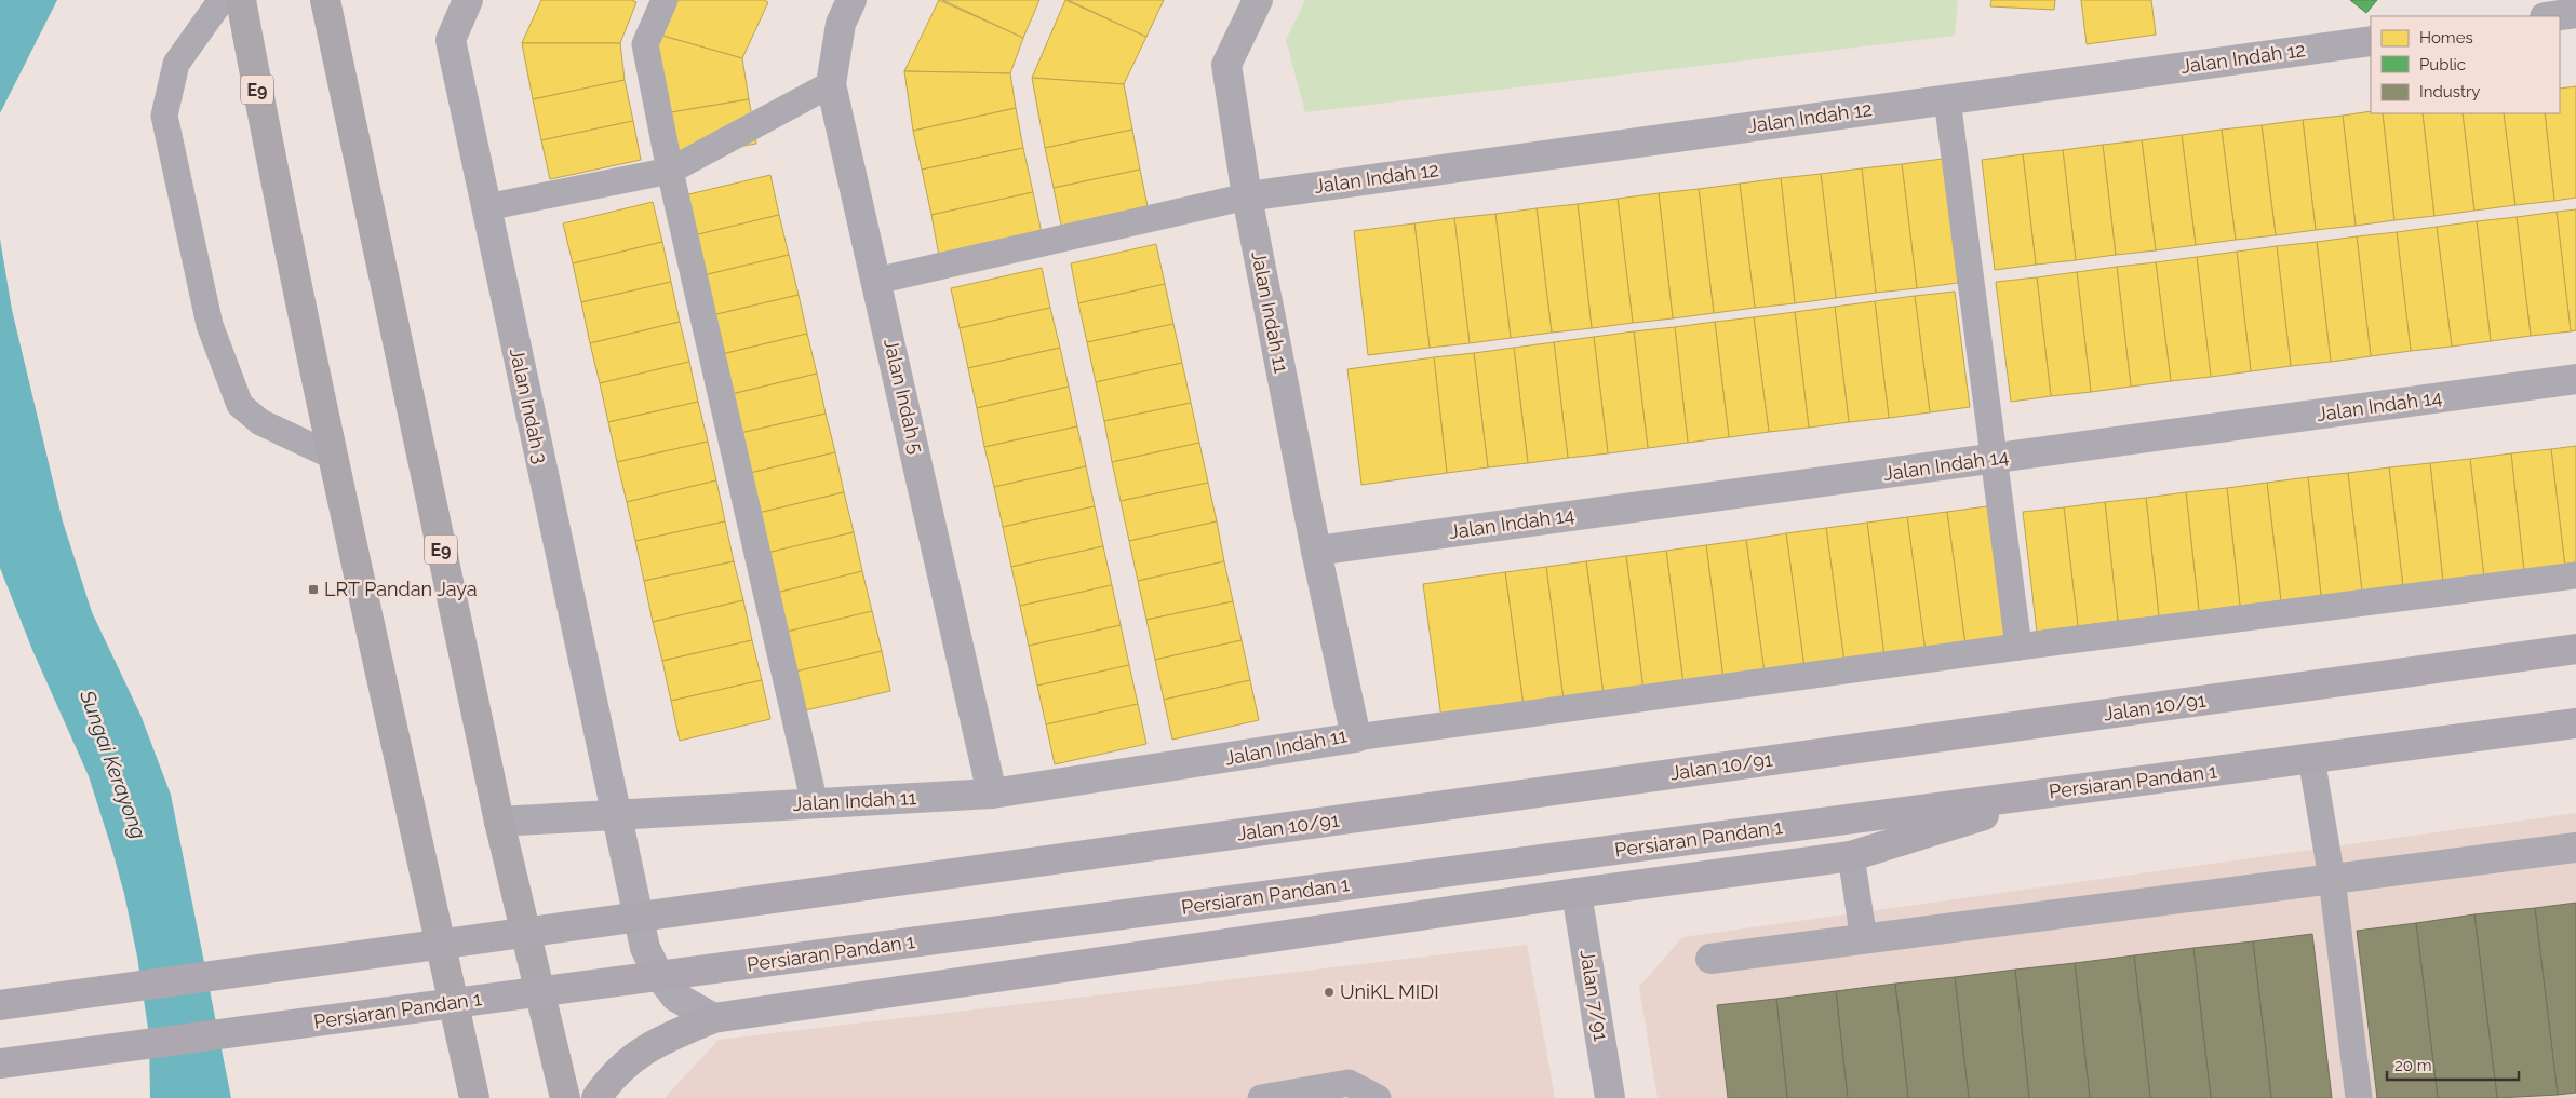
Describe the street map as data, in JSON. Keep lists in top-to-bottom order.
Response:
{
  "streets": {
    "highway": ["E9"],
    "street": [
      "Jalan Indah 12",
      "Jalan Indah 11",
      "Jalan Indah 5",
      "Jalan Indah 3",
      "Jalan Indah 14",
      "Jalan 10/91",
      "Persiaran Pandan 1",
      "Jalan 7/91"
    ]
  },
  "crossings": [
    ["Jalan Indah 12", "Jalan Indah 11"],
    ["E9", "Jalan Indah 11"],
    ["Jalan Indah 11", "Jalan Indah 5"],
    ["Jalan Indah 11", "Jalan Indah 3"],
    ["Jalan Indah 11", "Jalan Indah 14"]
  ],
  "water": ["Sungai Kerayong"],
  "places": {
    "transit": ["LRT Pandan Jaya"],
    "other": ["UniKL MIDI"]
  },
  "legend": ["Homes", "Public", "Industry"],
  "scale_bar": "20 m"
}
